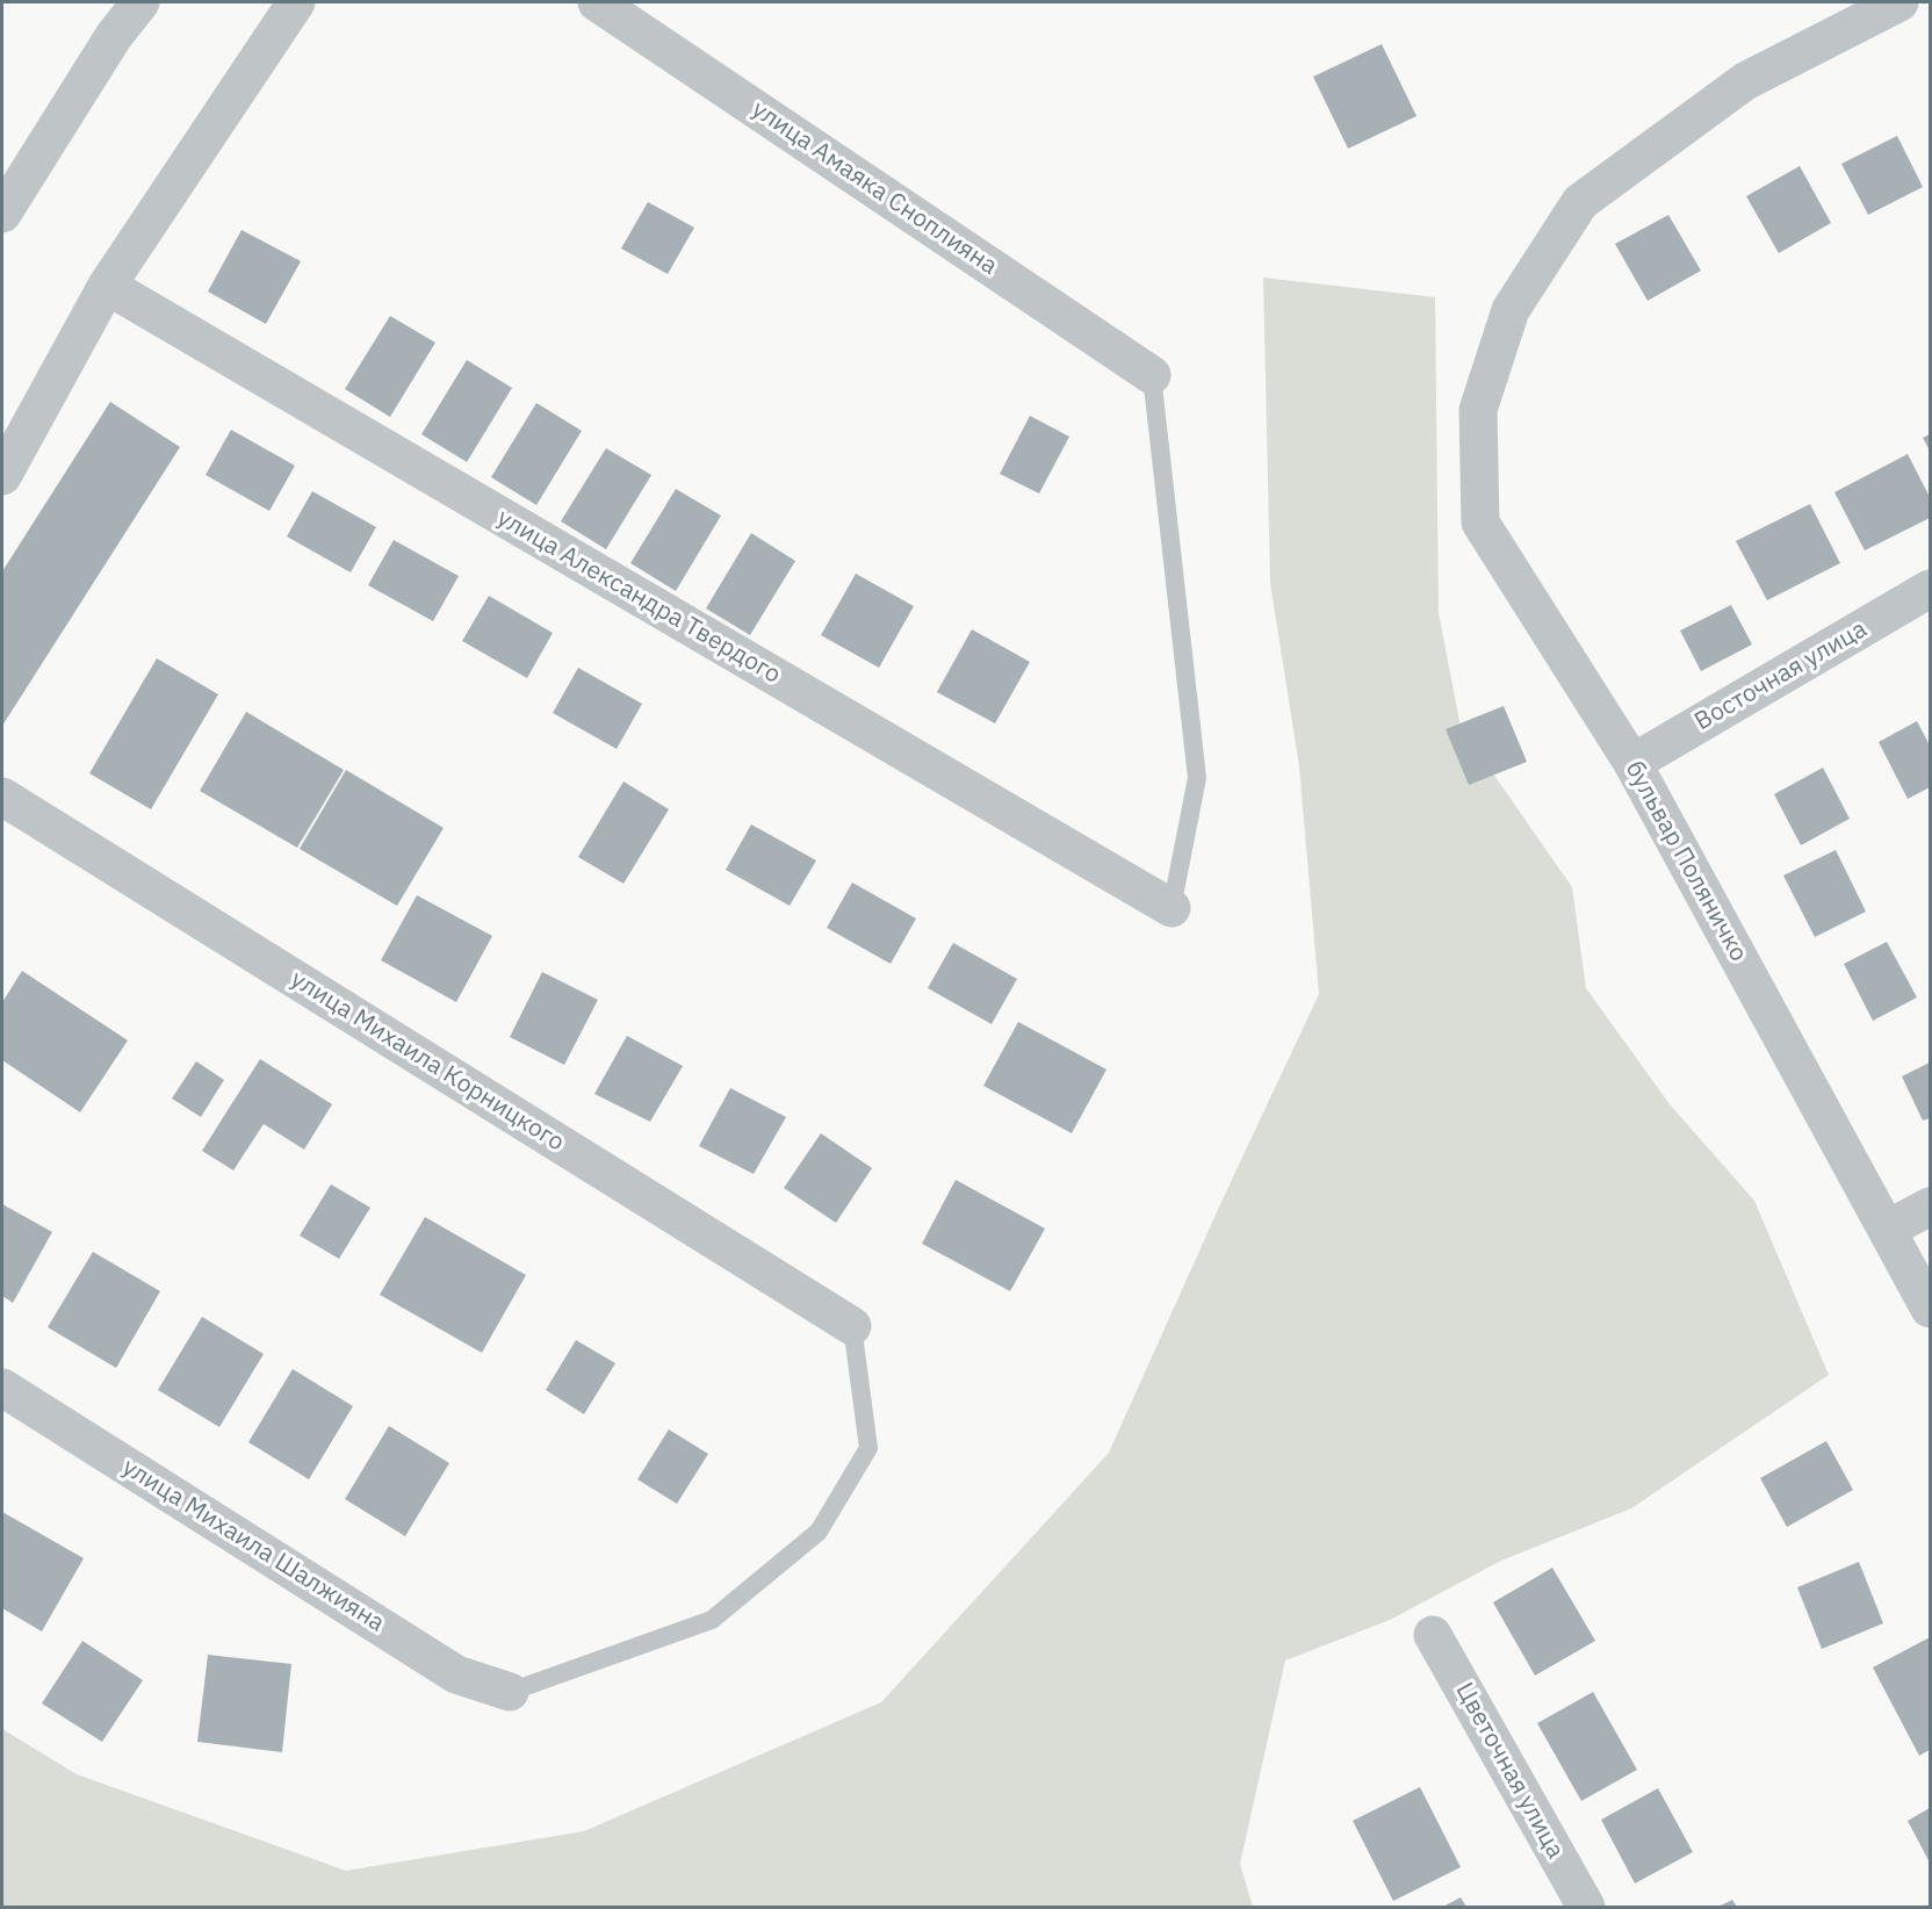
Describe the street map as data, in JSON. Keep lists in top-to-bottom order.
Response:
{
  "streets": {
    "street": [
      "улица Амаяка Сноплияна",
      "улица Александра Твердого",
      "Восточная улица",
      "бульвар Поляничко",
      "улица Михаила Корницкого",
      "улица Михаила Шалжияна",
      "Цветочная улица"
    ]
  },
  "crossings": [
    ["Восточная улица", "бульвар Поляничко"]
  ]
}
